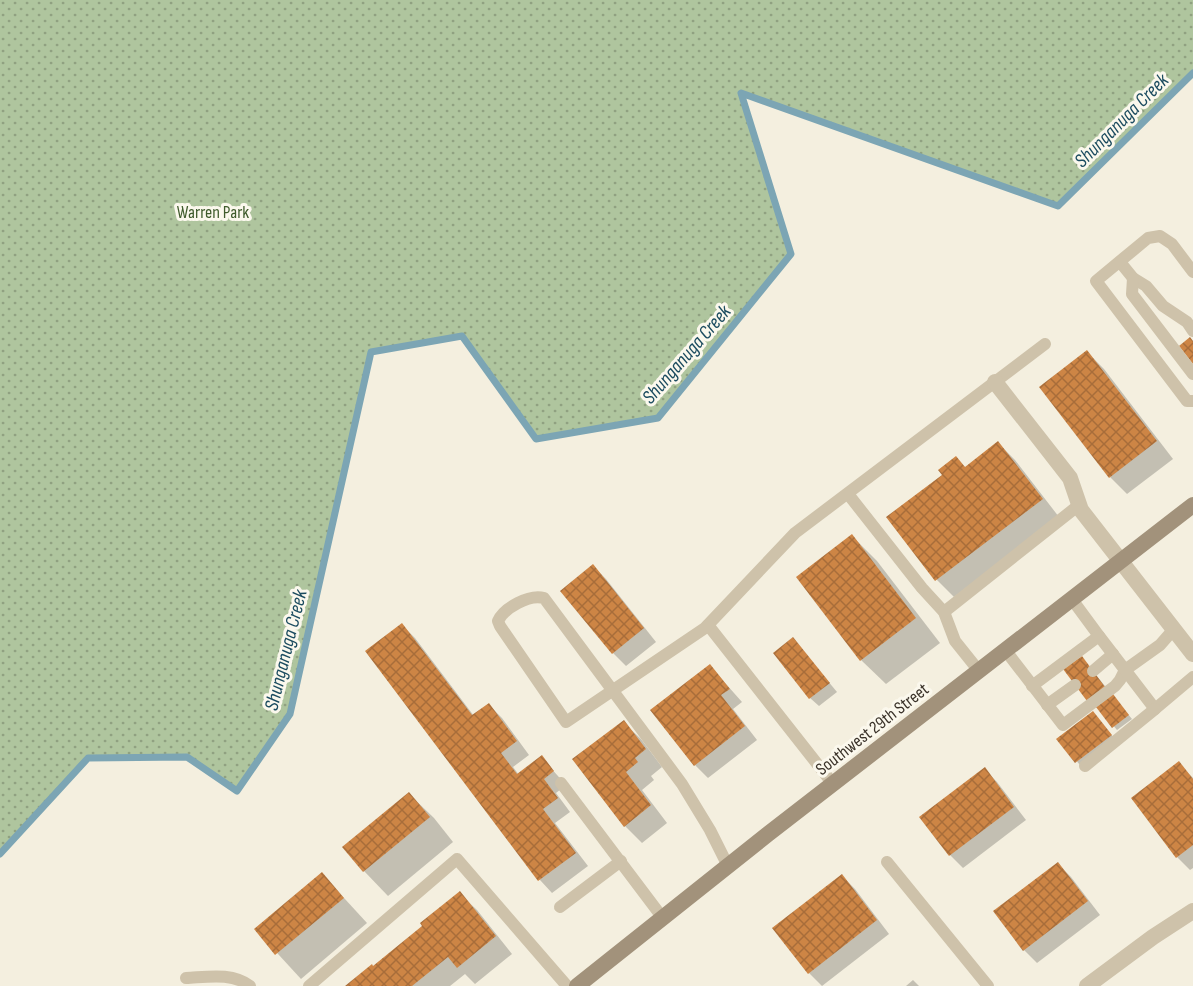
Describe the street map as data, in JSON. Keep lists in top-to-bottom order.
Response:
{
  "streets": {
    "main road": ["Southwest 29th Street"]
  },
  "water": ["Shunganuga Creek"],
  "parks": ["Warren Park"]
}
